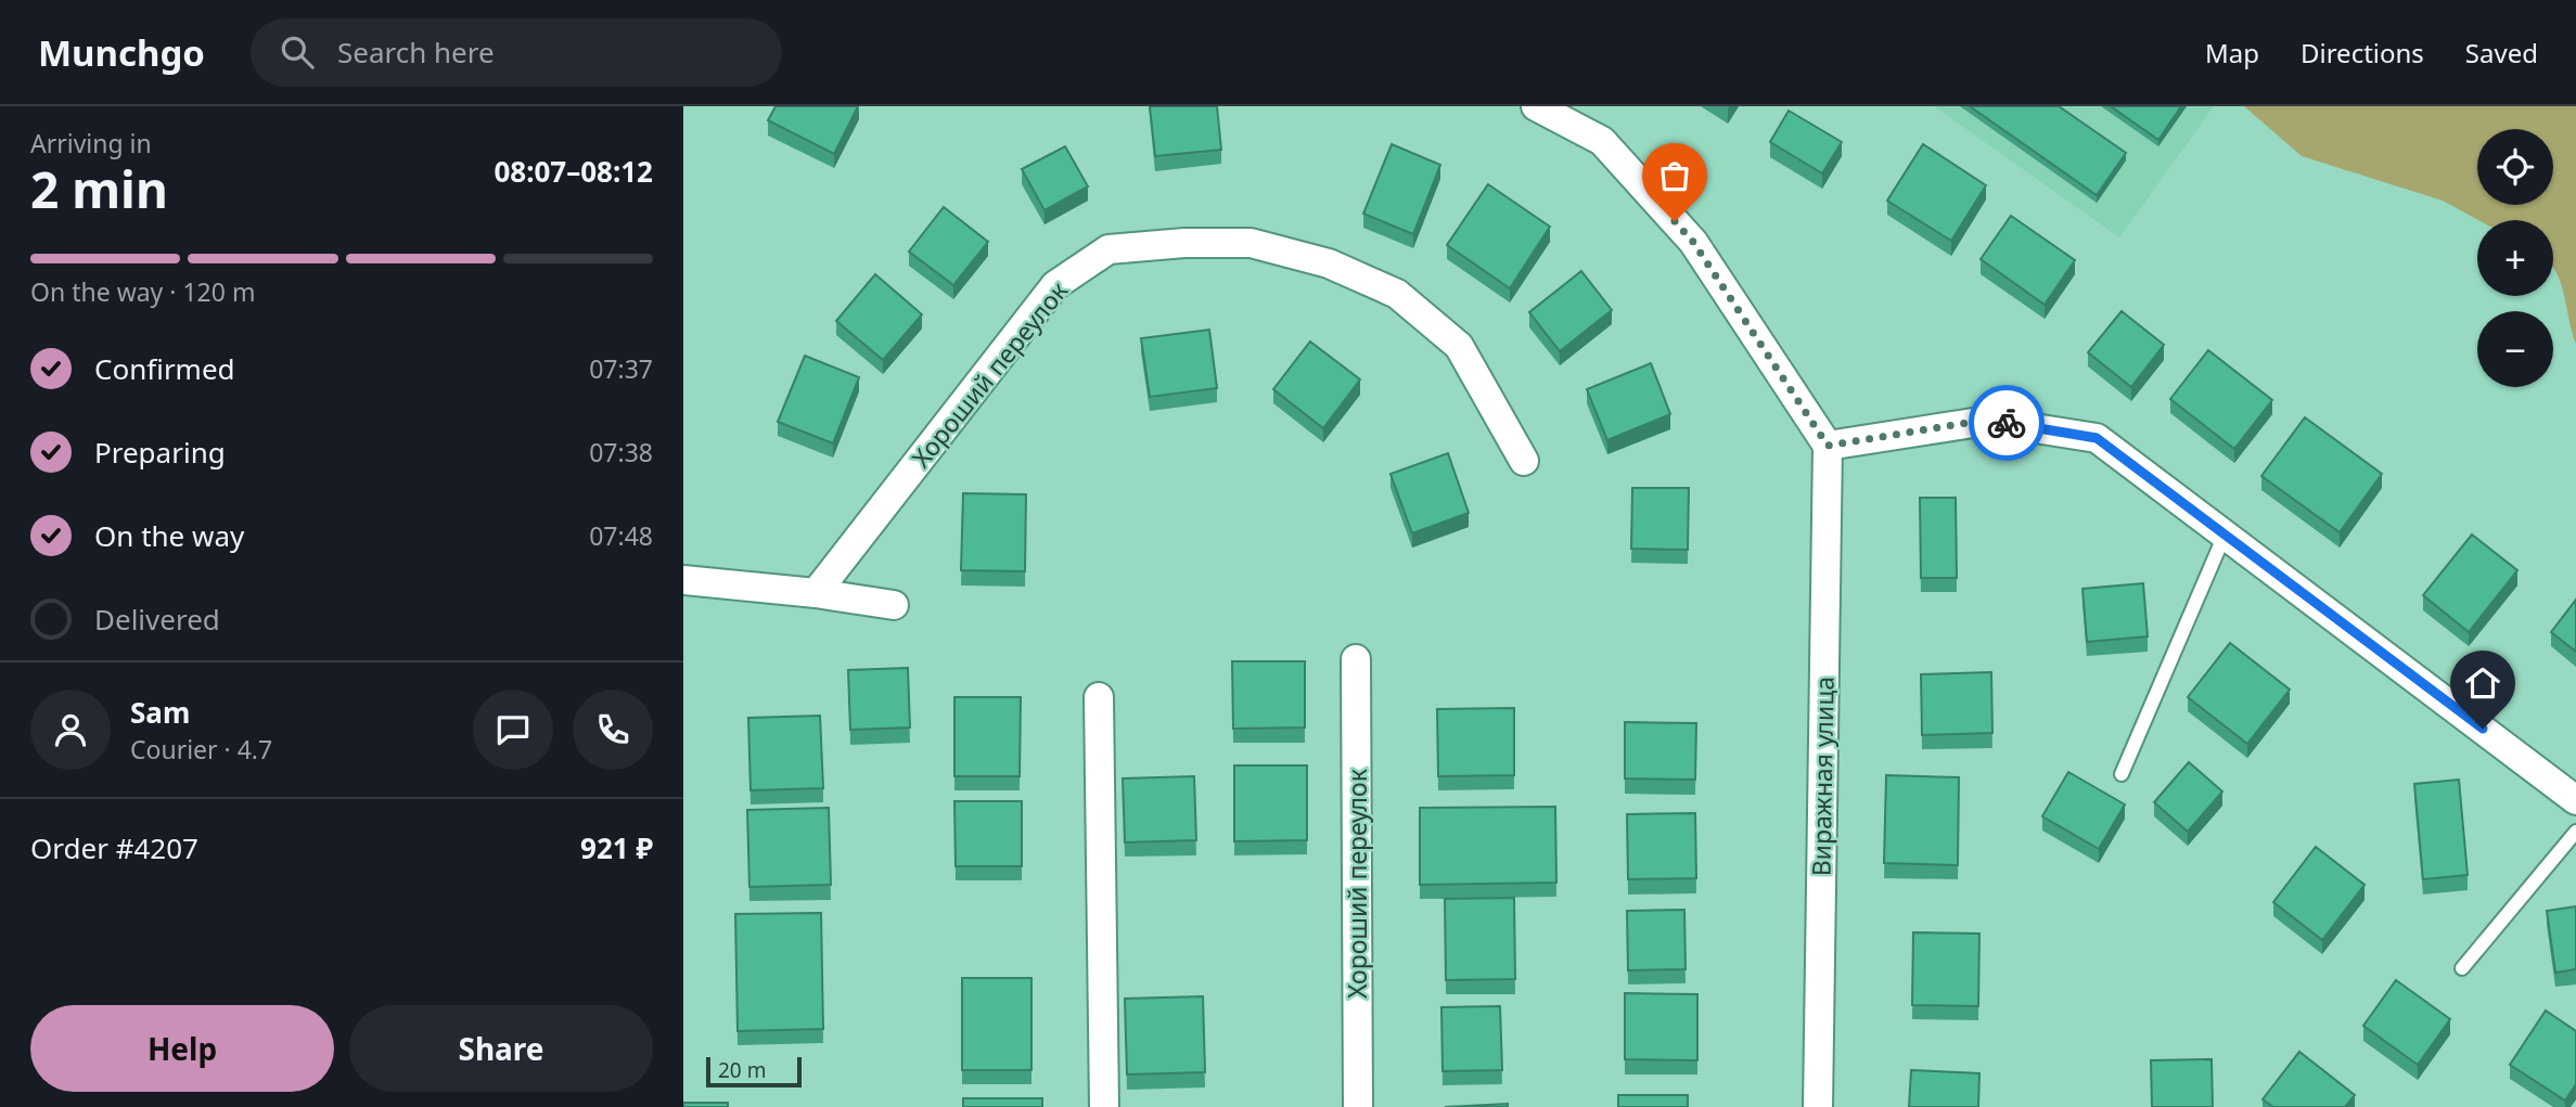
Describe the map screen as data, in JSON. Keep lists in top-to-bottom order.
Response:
{
  "streets": {
    "street": ["Хороший переулок", "Виражная улица"]
  },
  "scale_bar": "20 m",
  "page": {
    "header": "Munchgo",
    "search": "Search here",
    "nav": ["Map", "Directions", "Saved"],
    "heading": ["2 min", "Arriving in", "08:07–08:12"],
    "panel": [
      "Sam",
      "Courier · 4.7",
      "Order #4207",
      "921 ₽"
    ],
    "map_buttons": ["+", "−"],
    "bar": "On the way · 120 m",
    "list": [
      ["Confirmed", "07:37"],
      ["Preparing", "07:38"],
      ["On the way", "07:48"],
      "Delivered"
    ],
    "buttons": ["Help", "Share"],
    "scale": "20 m"
  }
}
